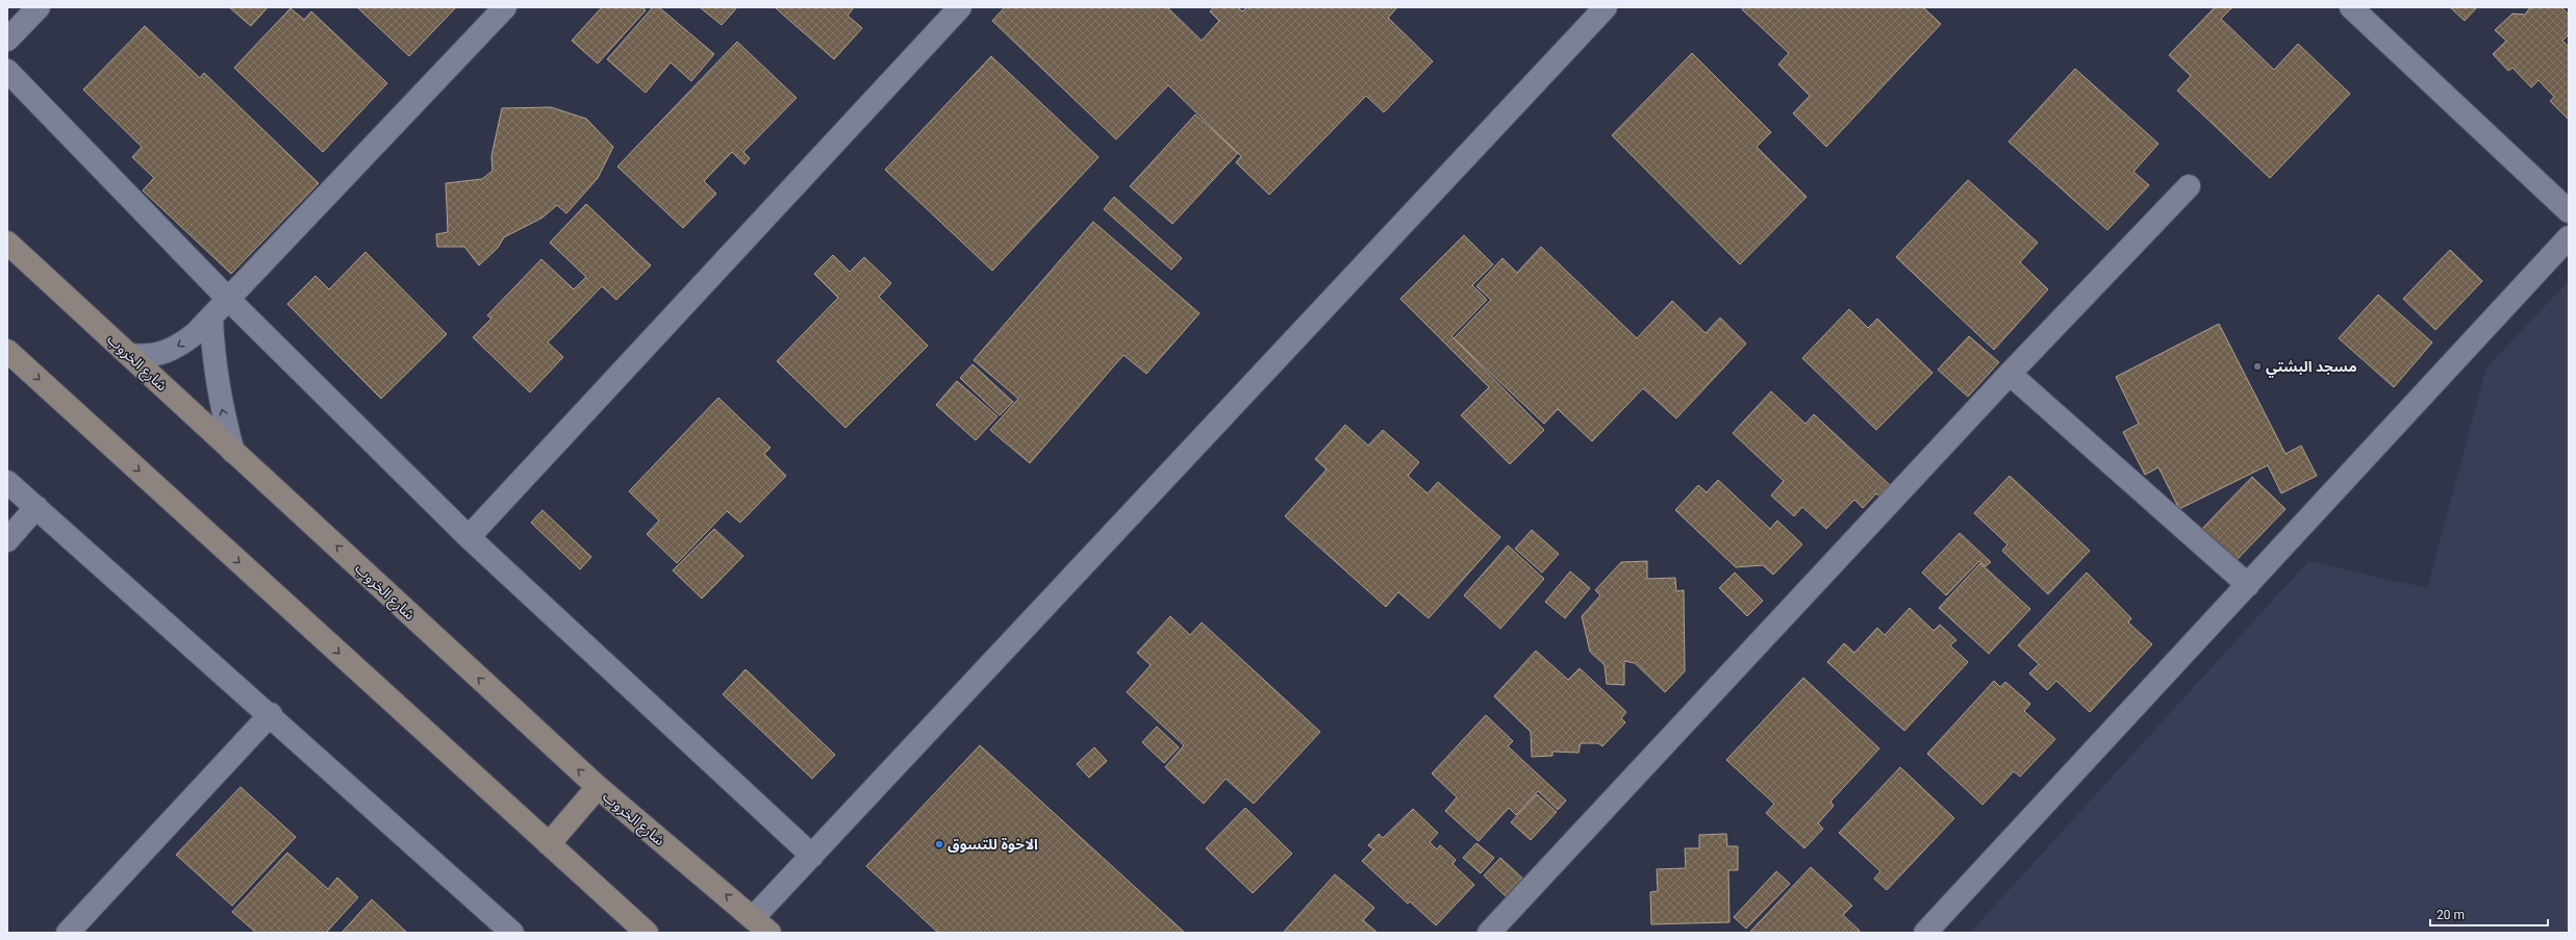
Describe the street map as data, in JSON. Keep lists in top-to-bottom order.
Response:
{
  "streets": {
    "main road": ["شارع الخروب"]
  },
  "places": ["مسجد البشتي", "الاخوة للتسوق"],
  "scale_bar": "20 m"
}
